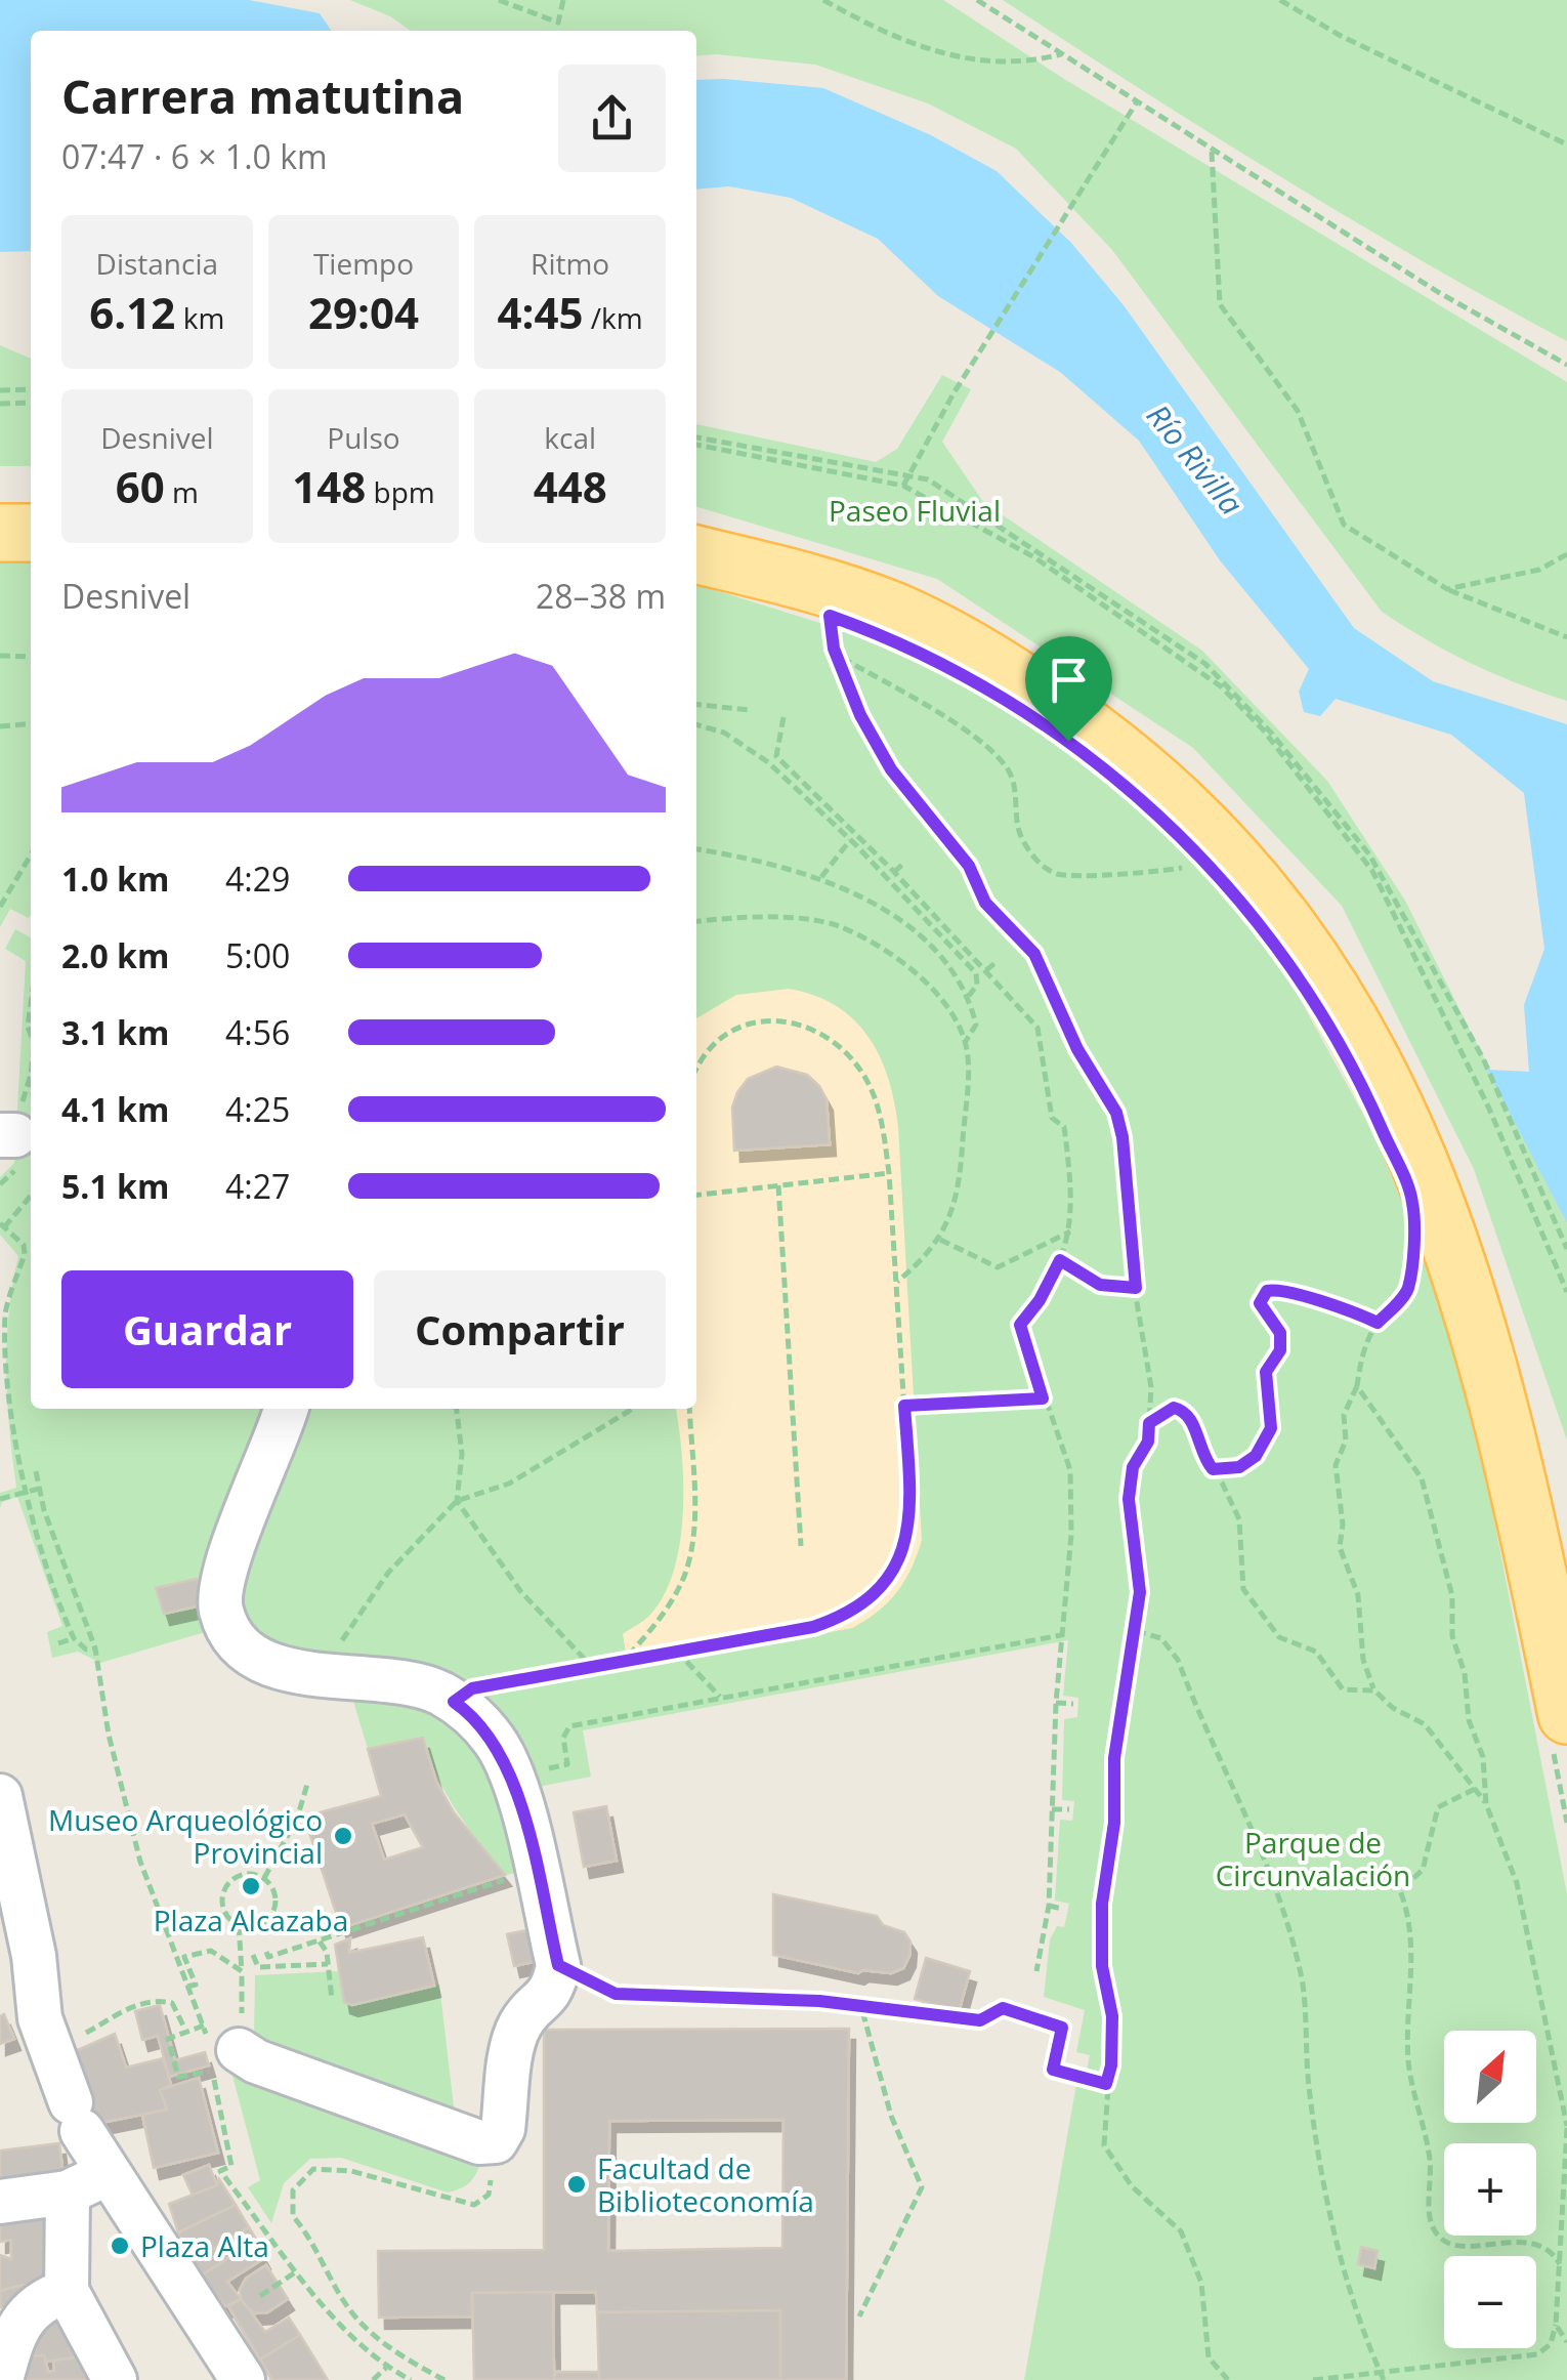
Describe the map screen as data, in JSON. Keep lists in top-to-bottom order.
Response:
{
  "water": ["Río Rivilla"],
  "parks": ["Paseo Fluvial", "Parque de Circunvalación"],
  "places": [
    "Museo Arqueológico Provincial",
    "Plaza Alcazaba",
    "Facultad de Biblioteconomía",
    "Plaza Alta"
  ],
  "north": "top right",
  "page": {
    "heading": ["Carrera matutina", "07:47 · 6 × 1.0 km"],
    "stats": [
      ["Distancia", "6.12 km"],
      ["Tiempo", "29:04"],
      ["Ritmo", "4:45 /km"],
      ["Desnivel", "60 m"],
      ["Pulso", "148 bpm"],
      ["kcal", "448"]
    ],
    "chart": ["Desnivel", "28–38 m"],
    "list": [
      {
        "name": "1.0 km",
        "note": "4:29"
      },
      {
        "name": "2.0 km",
        "note": "5:00"
      },
      {
        "name": "3.1 km",
        "note": "4:56"
      },
      {
        "name": "4.1 km",
        "note": "4:25"
      },
      {
        "name": "5.1 km",
        "note": "4:27"
      }
    ],
    "buttons": ["Guardar", "Compartir"],
    "map_buttons": ["+", "−"]
  }
}
